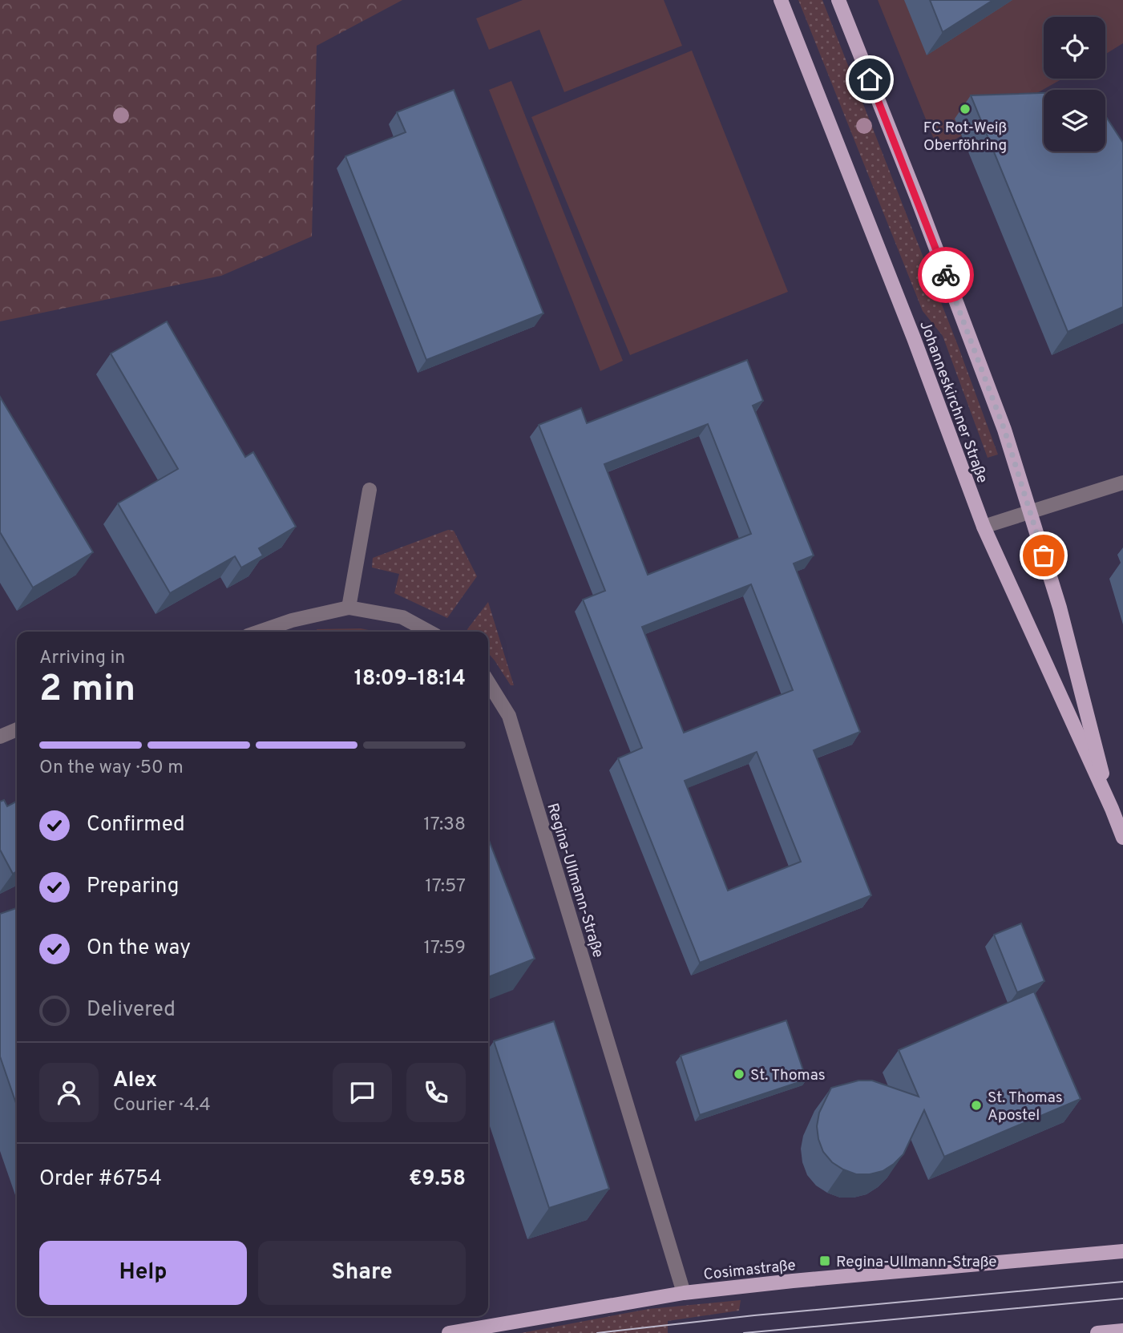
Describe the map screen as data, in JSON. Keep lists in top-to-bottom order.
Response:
{
  "streets": {
    "main road": ["Johanneskirchner Straße", "Cosimastraße"],
    "street": ["Regina-Ullmann-Straße"]
  },
  "crossings": [
    ["Regina-Ullmann-Straße", "Cosimastraße"]
  ],
  "places": {
    "other": ["FC Rot-Weiß Oberföhring", "St. Thomas", "St. Thomas Apostel"],
    "transit": ["Regina-Ullmann-Straße"]
  },
  "page": {
    "heading": ["2 min", "Arriving in", "18:09–18:14"],
    "panel": [
      "Alex",
      "Courier · 4.4",
      "Order #6754",
      "€9.58"
    ],
    "bar": "On the way · 50 m",
    "list": [
      ["Confirmed", "17:38"],
      ["Preparing", "17:57"],
      ["On the way", "17:59"],
      "Delivered"
    ],
    "buttons": ["Help", "Share"]
  }
}
